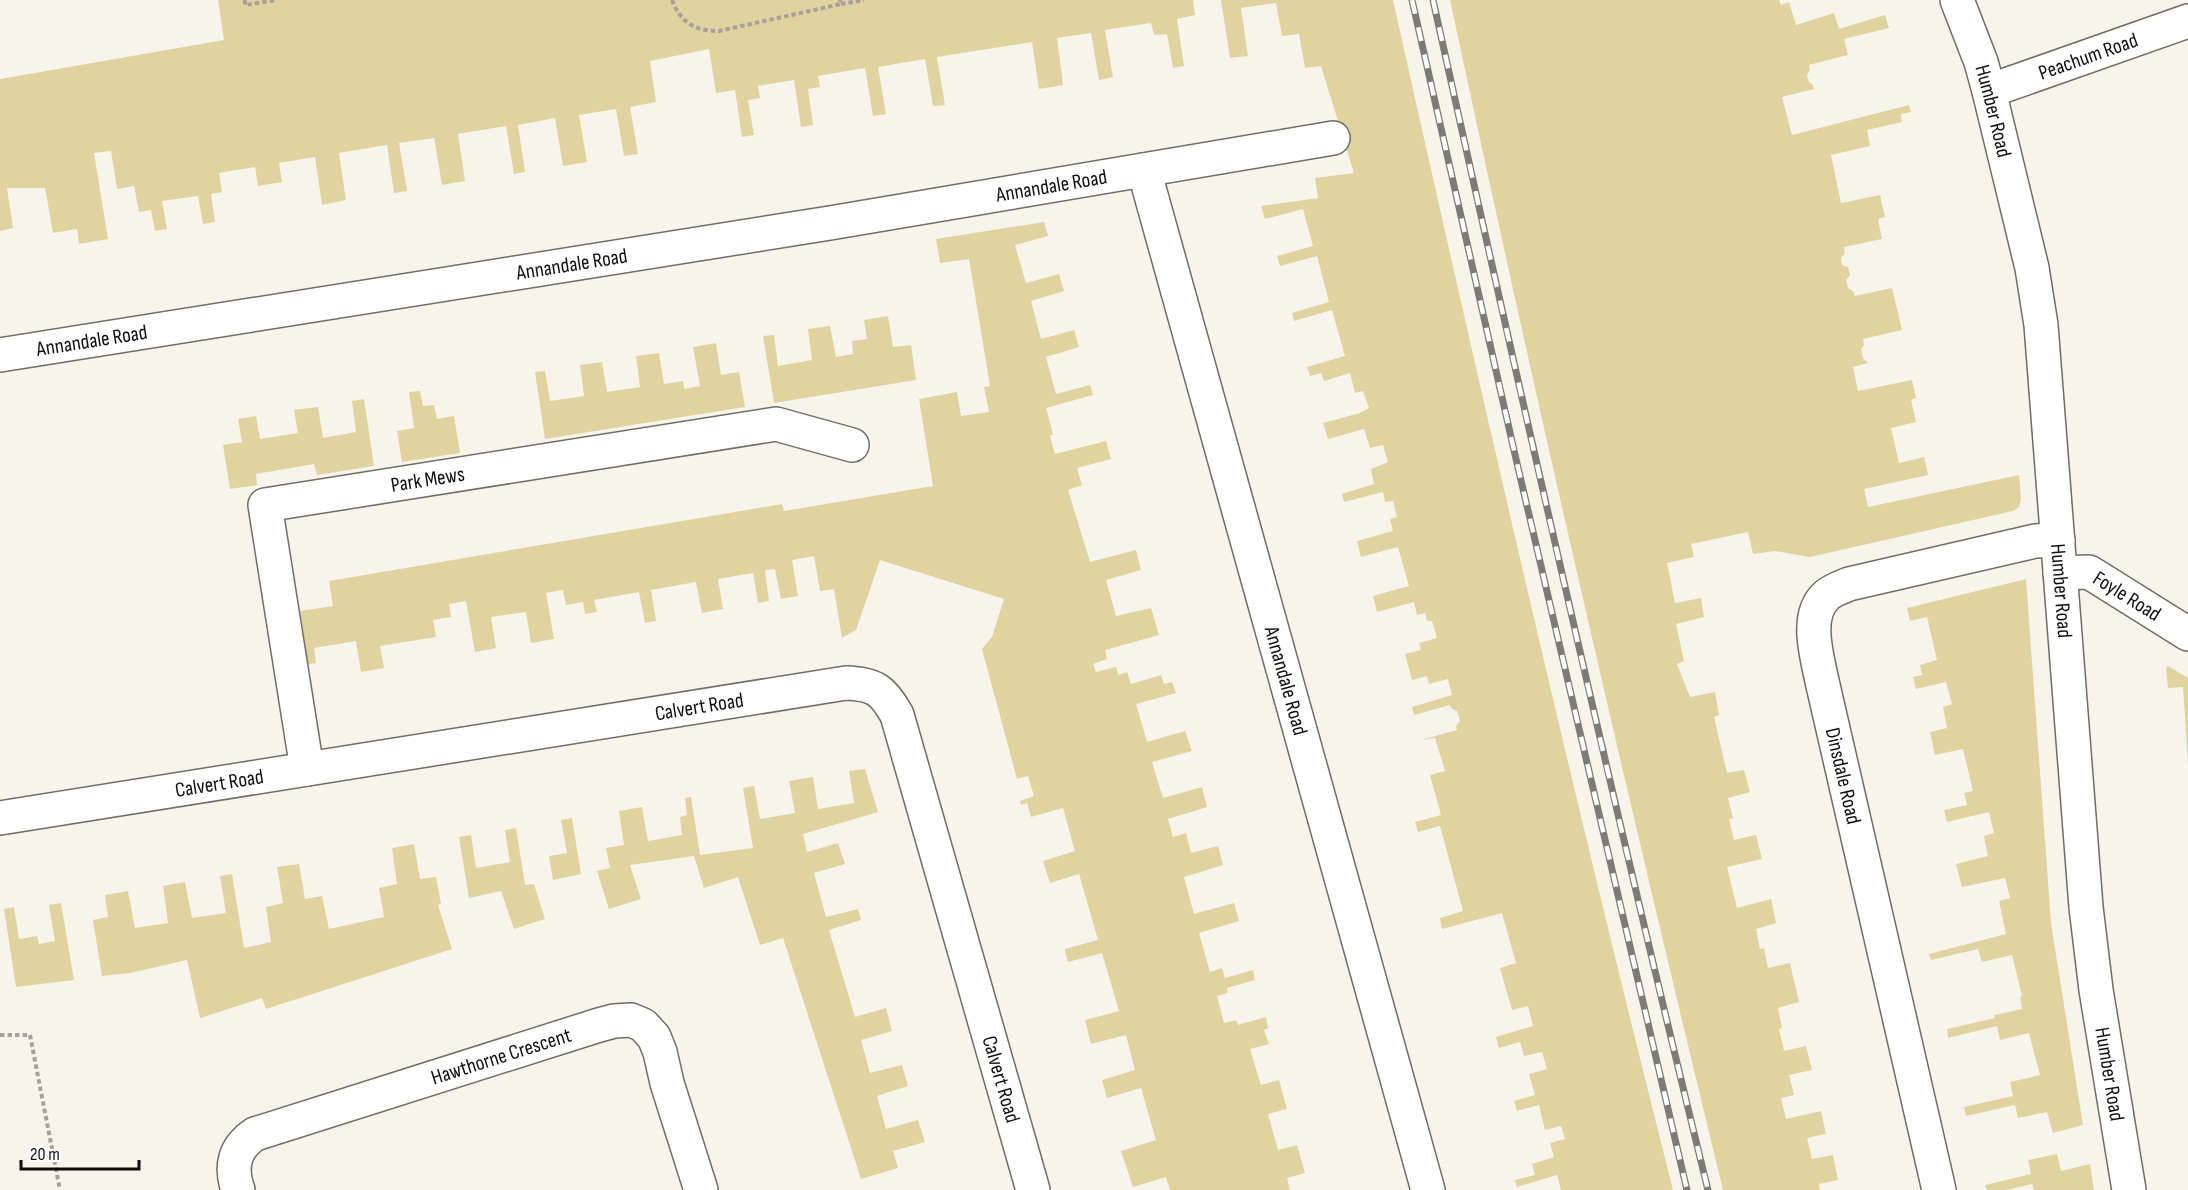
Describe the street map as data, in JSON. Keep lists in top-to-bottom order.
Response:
{
  "streets": {
    "street": [
      "Peachum Road",
      "Humber Road",
      "Annandale Road",
      "Park Mews",
      "Foyle Road",
      "Calvert Road",
      "Dinsdale Road",
      "Hawthorne Crescent"
    ]
  },
  "crossings": [
    ["Peachum Road", "Humber Road"],
    ["Humber Road", "Foyle Road"],
    ["Humber Road", "Dinsdale Road"],
    ["Park Mews", "Calvert Road"]
  ],
  "scale_bar": "20 m"
}
